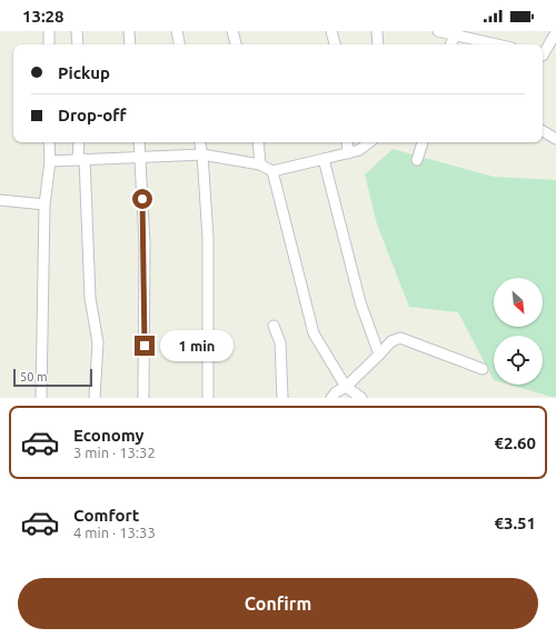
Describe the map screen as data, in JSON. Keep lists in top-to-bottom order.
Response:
{
  "scale_bar": "50 m",
  "north": "bottom right",
  "page": {
    "status": "13:28",
    "banner": ["Pickup", "Drop-off"],
    "bubble": "1 min",
    "scale": "50 m",
    "list": [
      {
        "name": "Economy",
        "note": "3 min · 13:32",
        "value": "€2.60"
      },
      {
        "name": "Comfort",
        "note": "4 min · 13:33",
        "value": "€3.51"
      }
    ],
    "buttons": "Confirm"
  }
}
